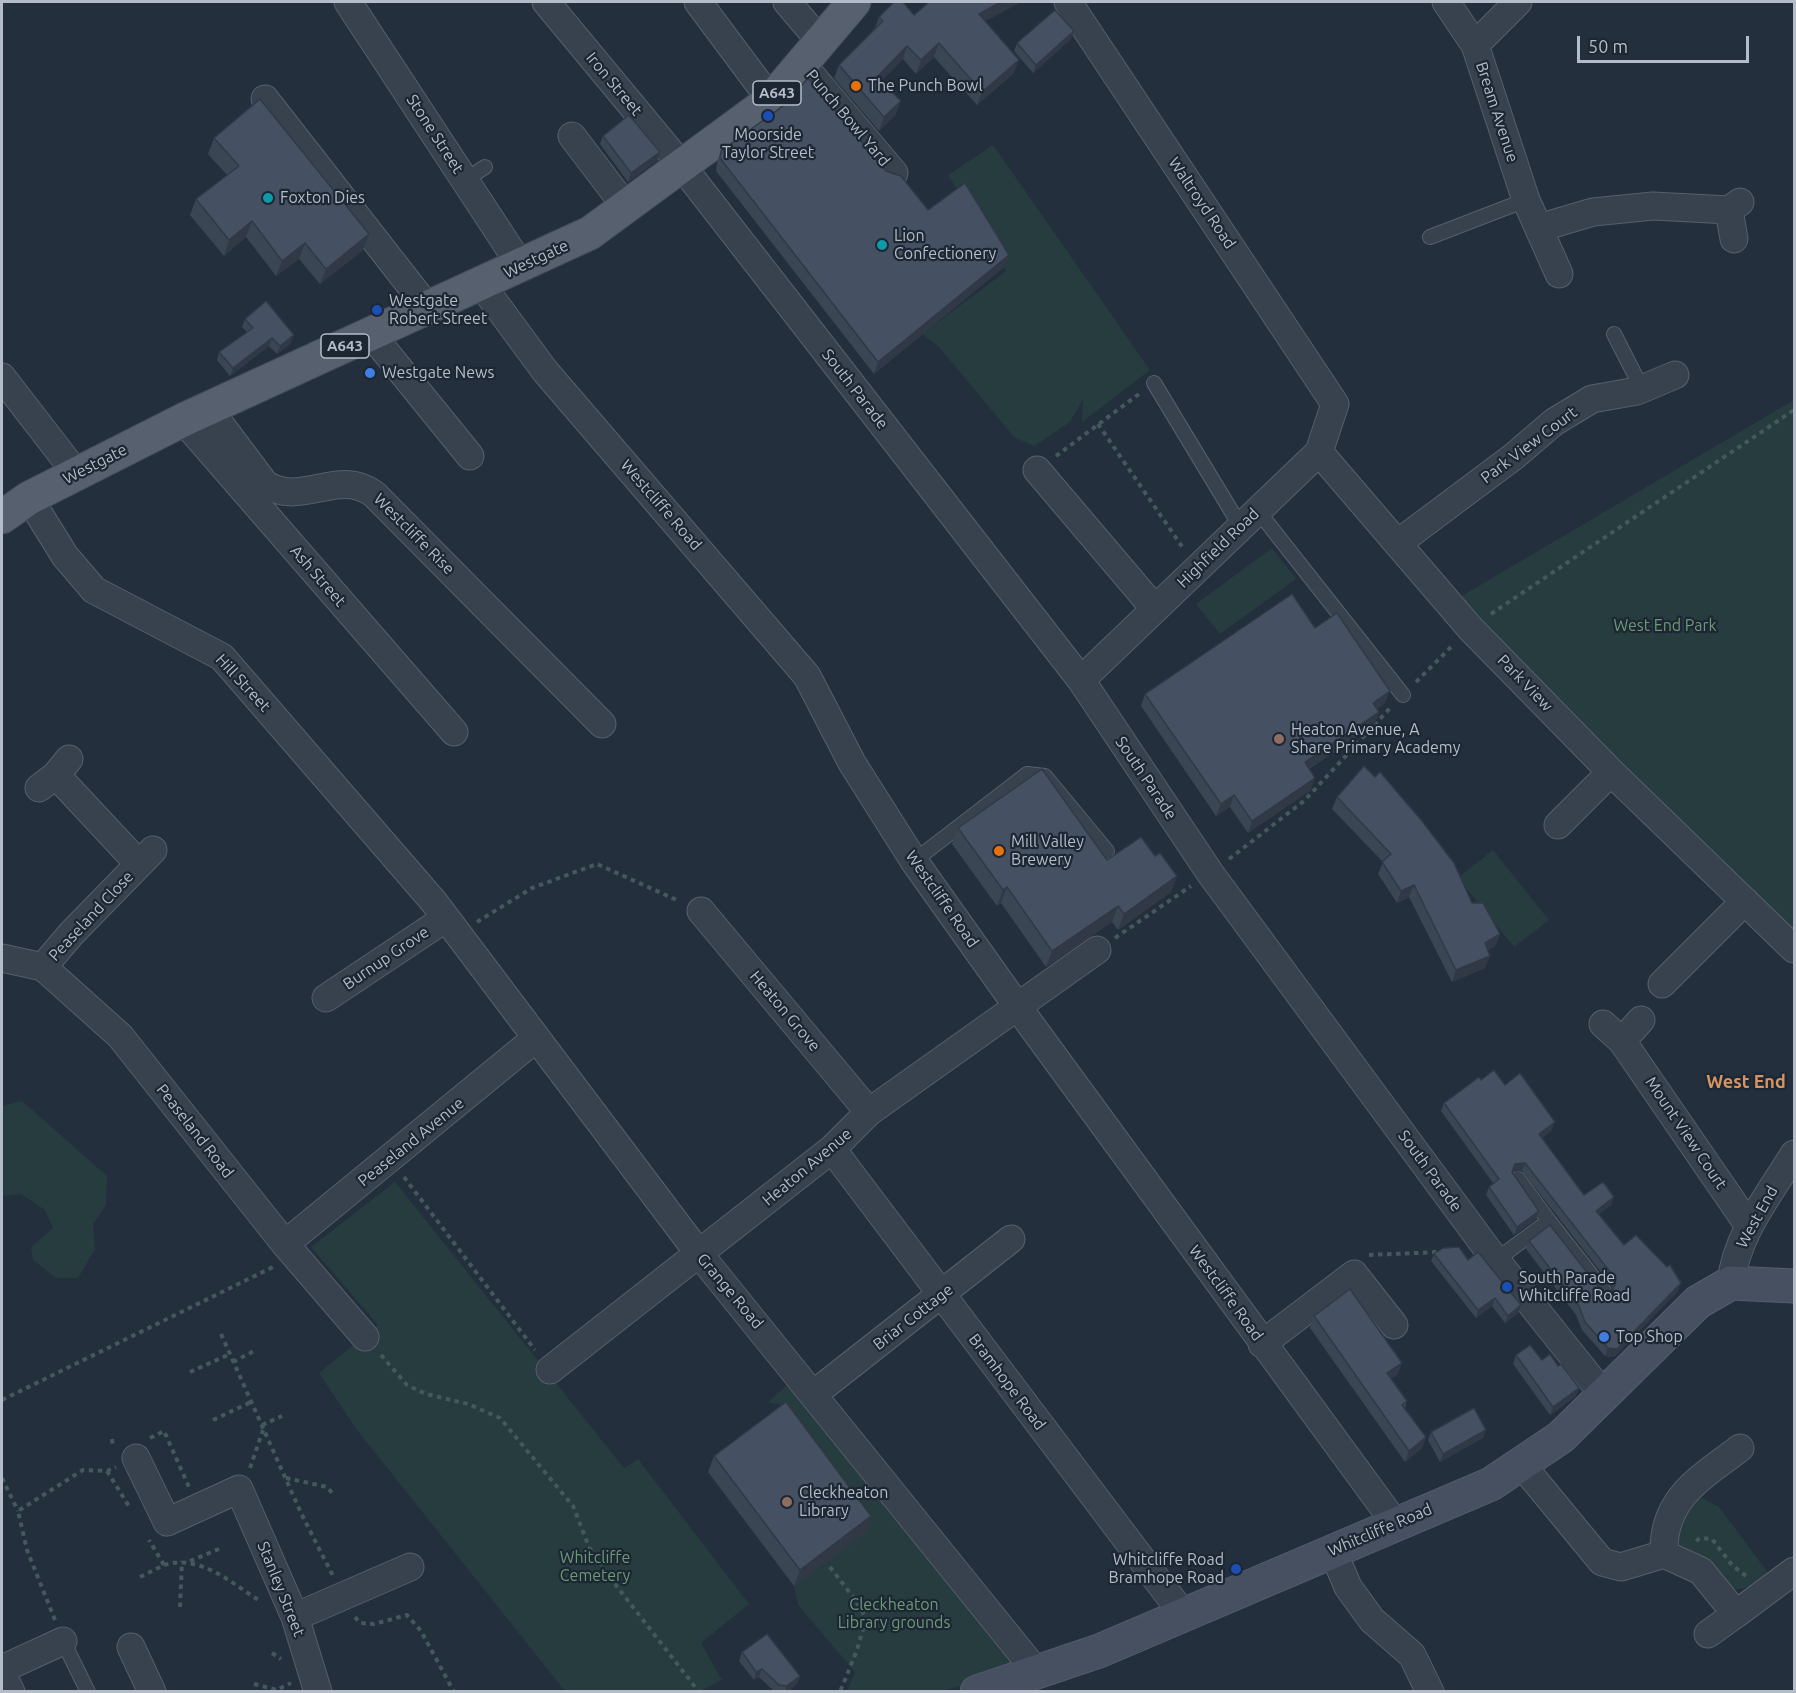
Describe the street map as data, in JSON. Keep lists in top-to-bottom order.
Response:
{
  "streets": {
    "main road": ["A643", "Westgate", "Whitcliffe Road"],
    "street": [
      "Iron Street",
      "Bream Avenue",
      "Punch Bowl Yard",
      "Stone Street",
      "Waltroyd Road",
      "South Parade",
      "Park View Court",
      "Westcliffe Road",
      "Westcliffe Rise",
      "Highfield Road",
      "Ash Street",
      "Hill Street",
      "Park View",
      "Peaseland Close",
      "Burnup Grove",
      "Heaton Grove",
      "Peaseland Road",
      "Mount View Court",
      "Peaseland Avenue",
      "Heaton Avenue",
      "West End",
      "Grange Road",
      "Briar Cottage",
      "Bramhope Road",
      "Stanley Street"
    ]
  },
  "crossings": [
    ["Iron Street", "Westgate"],
    ["Iron Street", "South Parade"],
    ["Punch Bowl Yard", "Westgate"],
    ["Stone Street", "Westgate"],
    ["Waltroyd Road", "Highfield Road"],
    ["Westgate", "South Parade"],
    ["Westgate", "Westcliffe Road"],
    ["Westgate", "Westcliffe Rise"],
    ["Westgate", "Ash Street"],
    ["Westgate", "Hill Street"],
    ["South Parade", "Highfield Road"],
    ["South Parade", "Whitcliffe Road"],
    ["Park View Court", "Park View"],
    ["Westcliffe Road", "Heaton Avenue"],
    ["Westcliffe Road", "Whitcliffe Road"],
    ["Westcliffe Rise", "Ash Street"],
    ["Highfield Road", "Park View"],
    ["Hill Street", "Burnup Grove"],
    ["Hill Street", "Grange Road"],
    ["Peaseland Close", "Peaseland Road"],
    ["Burnup Grove", "Grange Road"],
    ["Heaton Grove", "Heaton Avenue"],
    ["Peaseland Road", "Peaseland Avenue"],
    ["Mount View Court", "West End"],
    ["Peaseland Avenue", "Grange Road"],
    ["Heaton Avenue", "Grange Road"],
    ["Heaton Avenue", "Bramhope Road"],
    ["West End", "Whitcliffe Road"],
    ["Grange Road", "Briar Cottage"],
    ["Grange Road", "Whitcliffe Road"],
    ["Briar Cottage", "Bramhope Road"],
    ["Bramhope Road", "Whitcliffe Road"]
  ],
  "districts": ["West End"],
  "parks": ["West End Park", "Whitcliffe Cemetery", "Cleckheaton Library grounds"],
  "places": [
    "The Punch Bowl",
    "Moorside Taylor Street",
    "Foxton Dies",
    "Lion Confectionery",
    "Westgate Robert Street",
    "Westgate News",
    "Heaton Avenue, A Share Primary Academy",
    "Mill Valley Brewery",
    "South Parade Whitcliffe Road",
    "Top Shop",
    "Cleckheaton Library",
    "Whitcliffe Road Bramhope Road"
  ],
  "scale_bar": "50 m"
}
